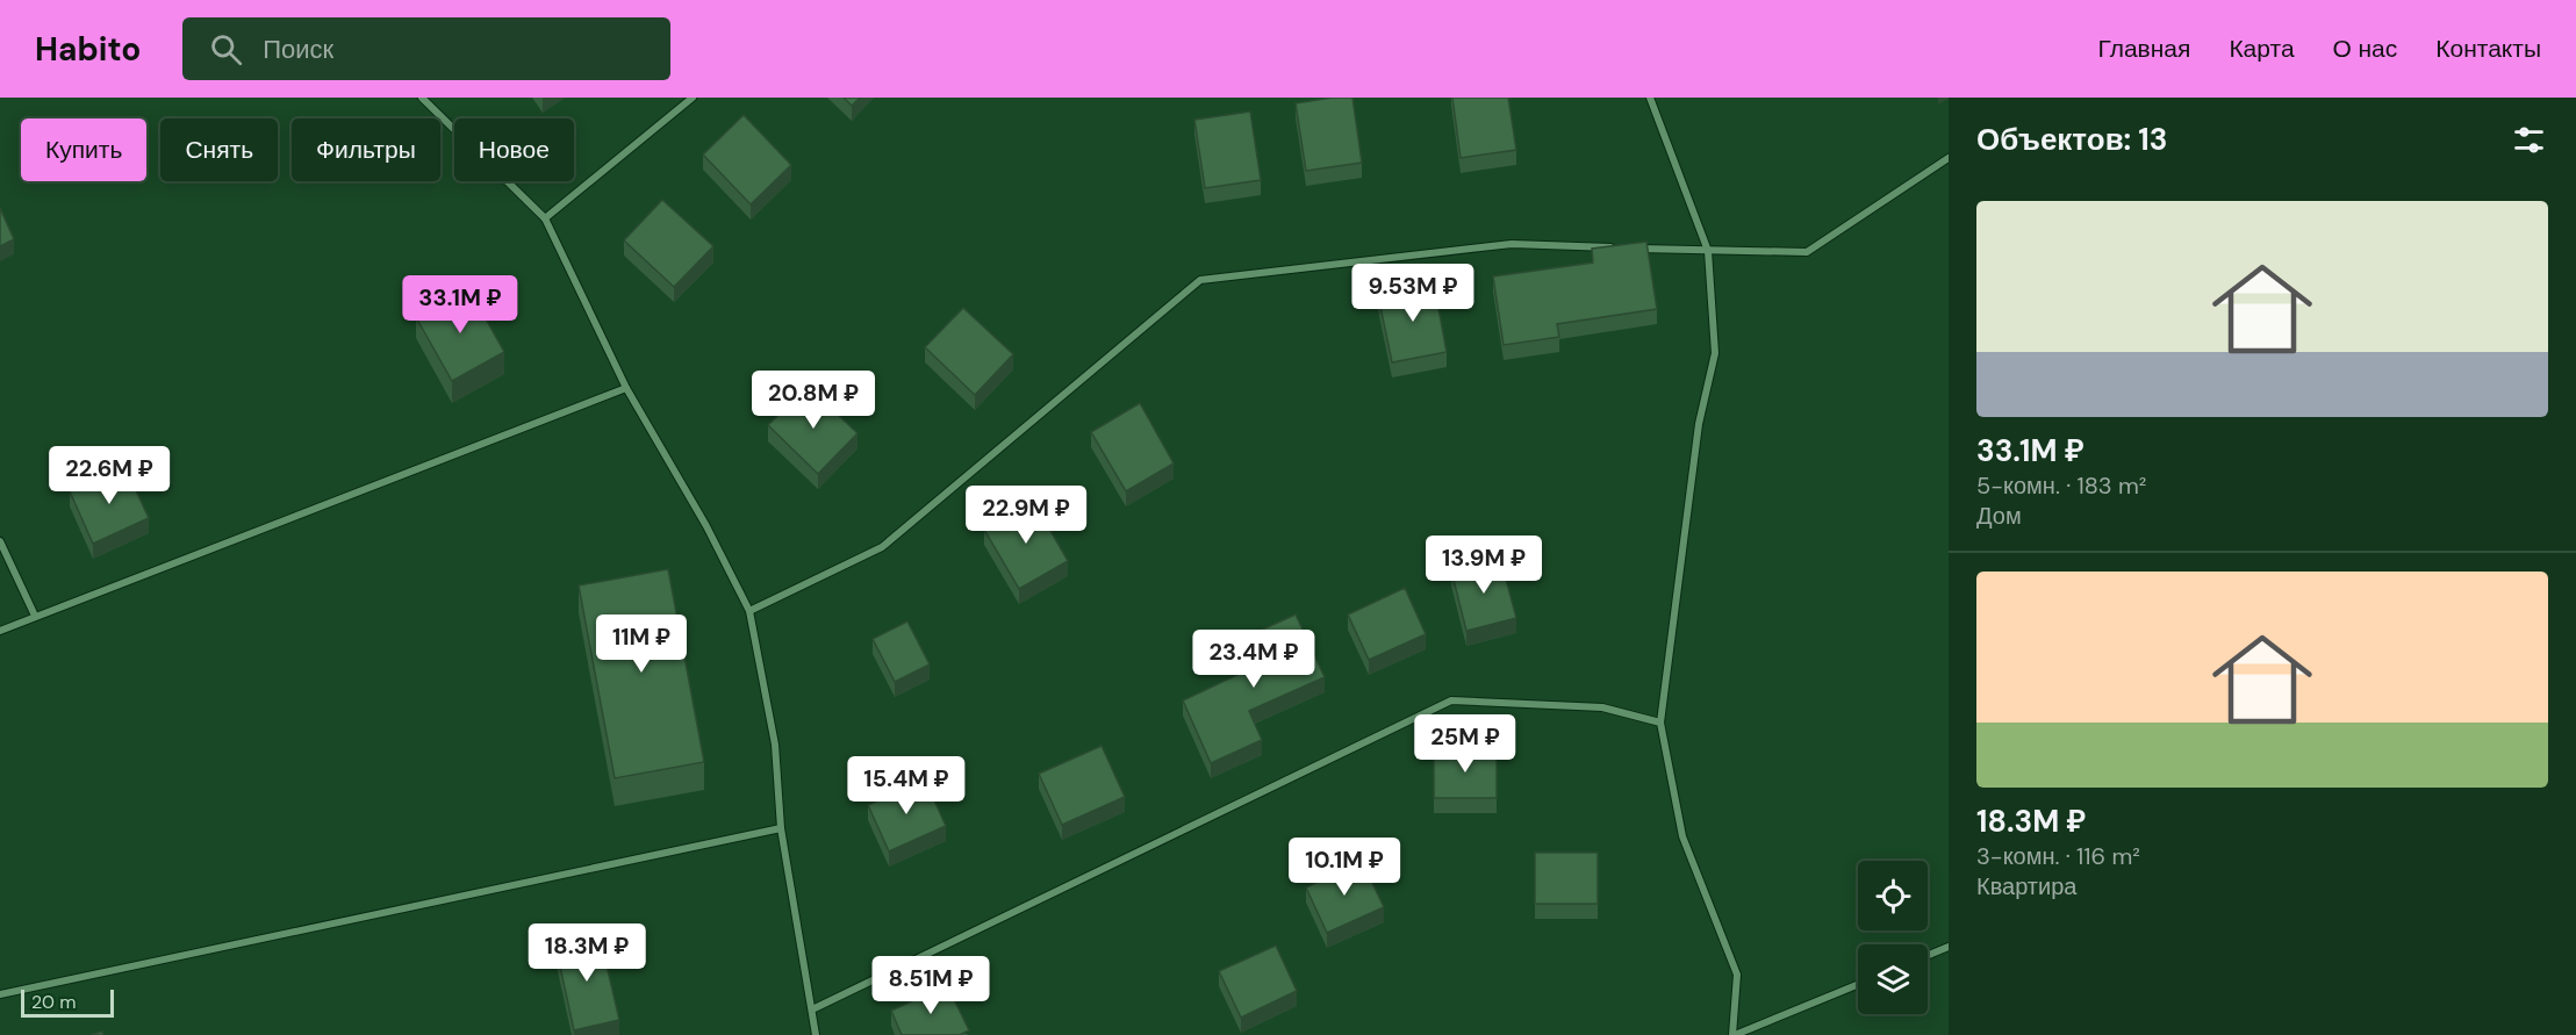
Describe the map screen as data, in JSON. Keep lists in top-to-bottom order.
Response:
{
  "scale_bar": "20 m",
  "page": {
    "header": "Habito",
    "search": "Поиск",
    "nav": [
      "Главная",
      "Карта",
      "О нас",
      "Контакты"
    ],
    "heading": "Объектов: 13",
    "chip": [
      "Купить",
      "Снять",
      "Фильтры",
      "Новое"
    ],
    "list": [
      {
        "name": "33.1M ₽",
        "note": "5-комн. · 183 m² · Дом"
      },
      {
        "name": "18.3M ₽",
        "note": "3-комн. · 116 m² · Квартира"
      }
    ],
    "price": [
      "9.53M ₽",
      "33.1M ₽",
      "20.8M ₽",
      "22.6M ₽",
      "22.9M ₽",
      "13.9M ₽",
      "11M ₽",
      "23.4M ₽",
      "25M ₽",
      "15.4M ₽",
      "10.1M ₽",
      "18.3M ₽",
      "8.51M ₽"
    ],
    "scale": "20 m"
  }
}
